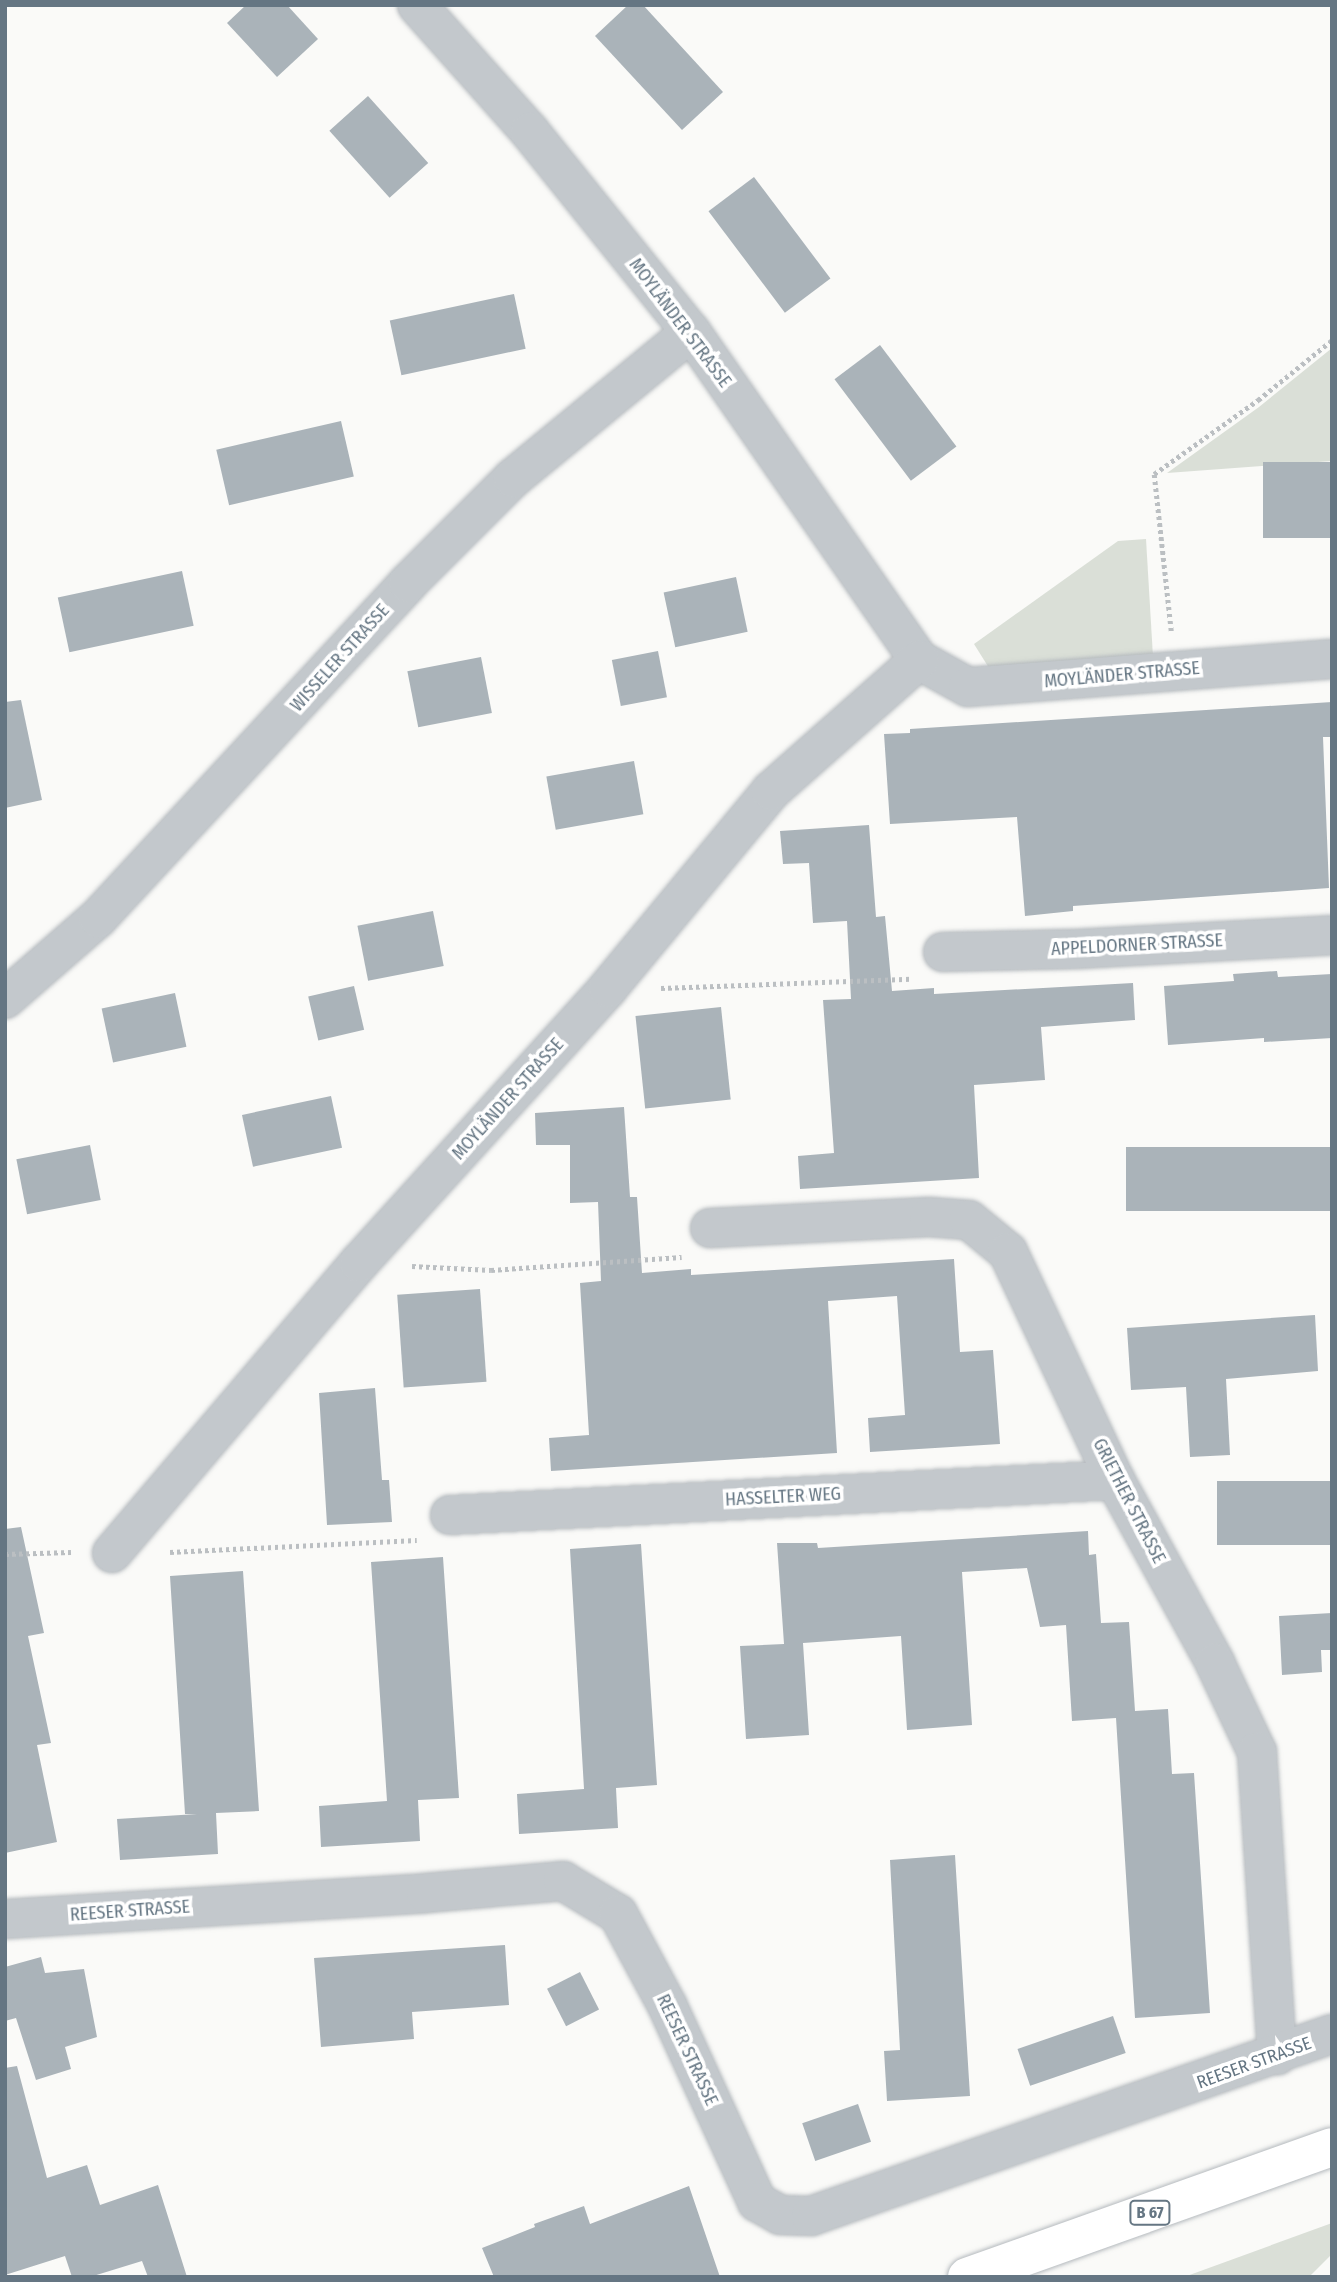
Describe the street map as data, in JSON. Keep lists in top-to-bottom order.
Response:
{
  "streets": {
    "main road": ["B 67"],
    "street": [
      "MOYLÄNDER STRASSE",
      "WISSELER STRASSE",
      "APPELDORNER STRASSE",
      "HASSELTER WEG",
      "GRIETHER STRASSE",
      "REESER STRASSE"
    ]
  },
  "crossings": [
    ["MOYLÄNDER STRASSE", "WISSELER STRASSE"],
    ["HASSELTER WEG", "GRIETHER STRASSE"],
    ["GRIETHER STRASSE", "REESER STRASSE"]
  ]
}
